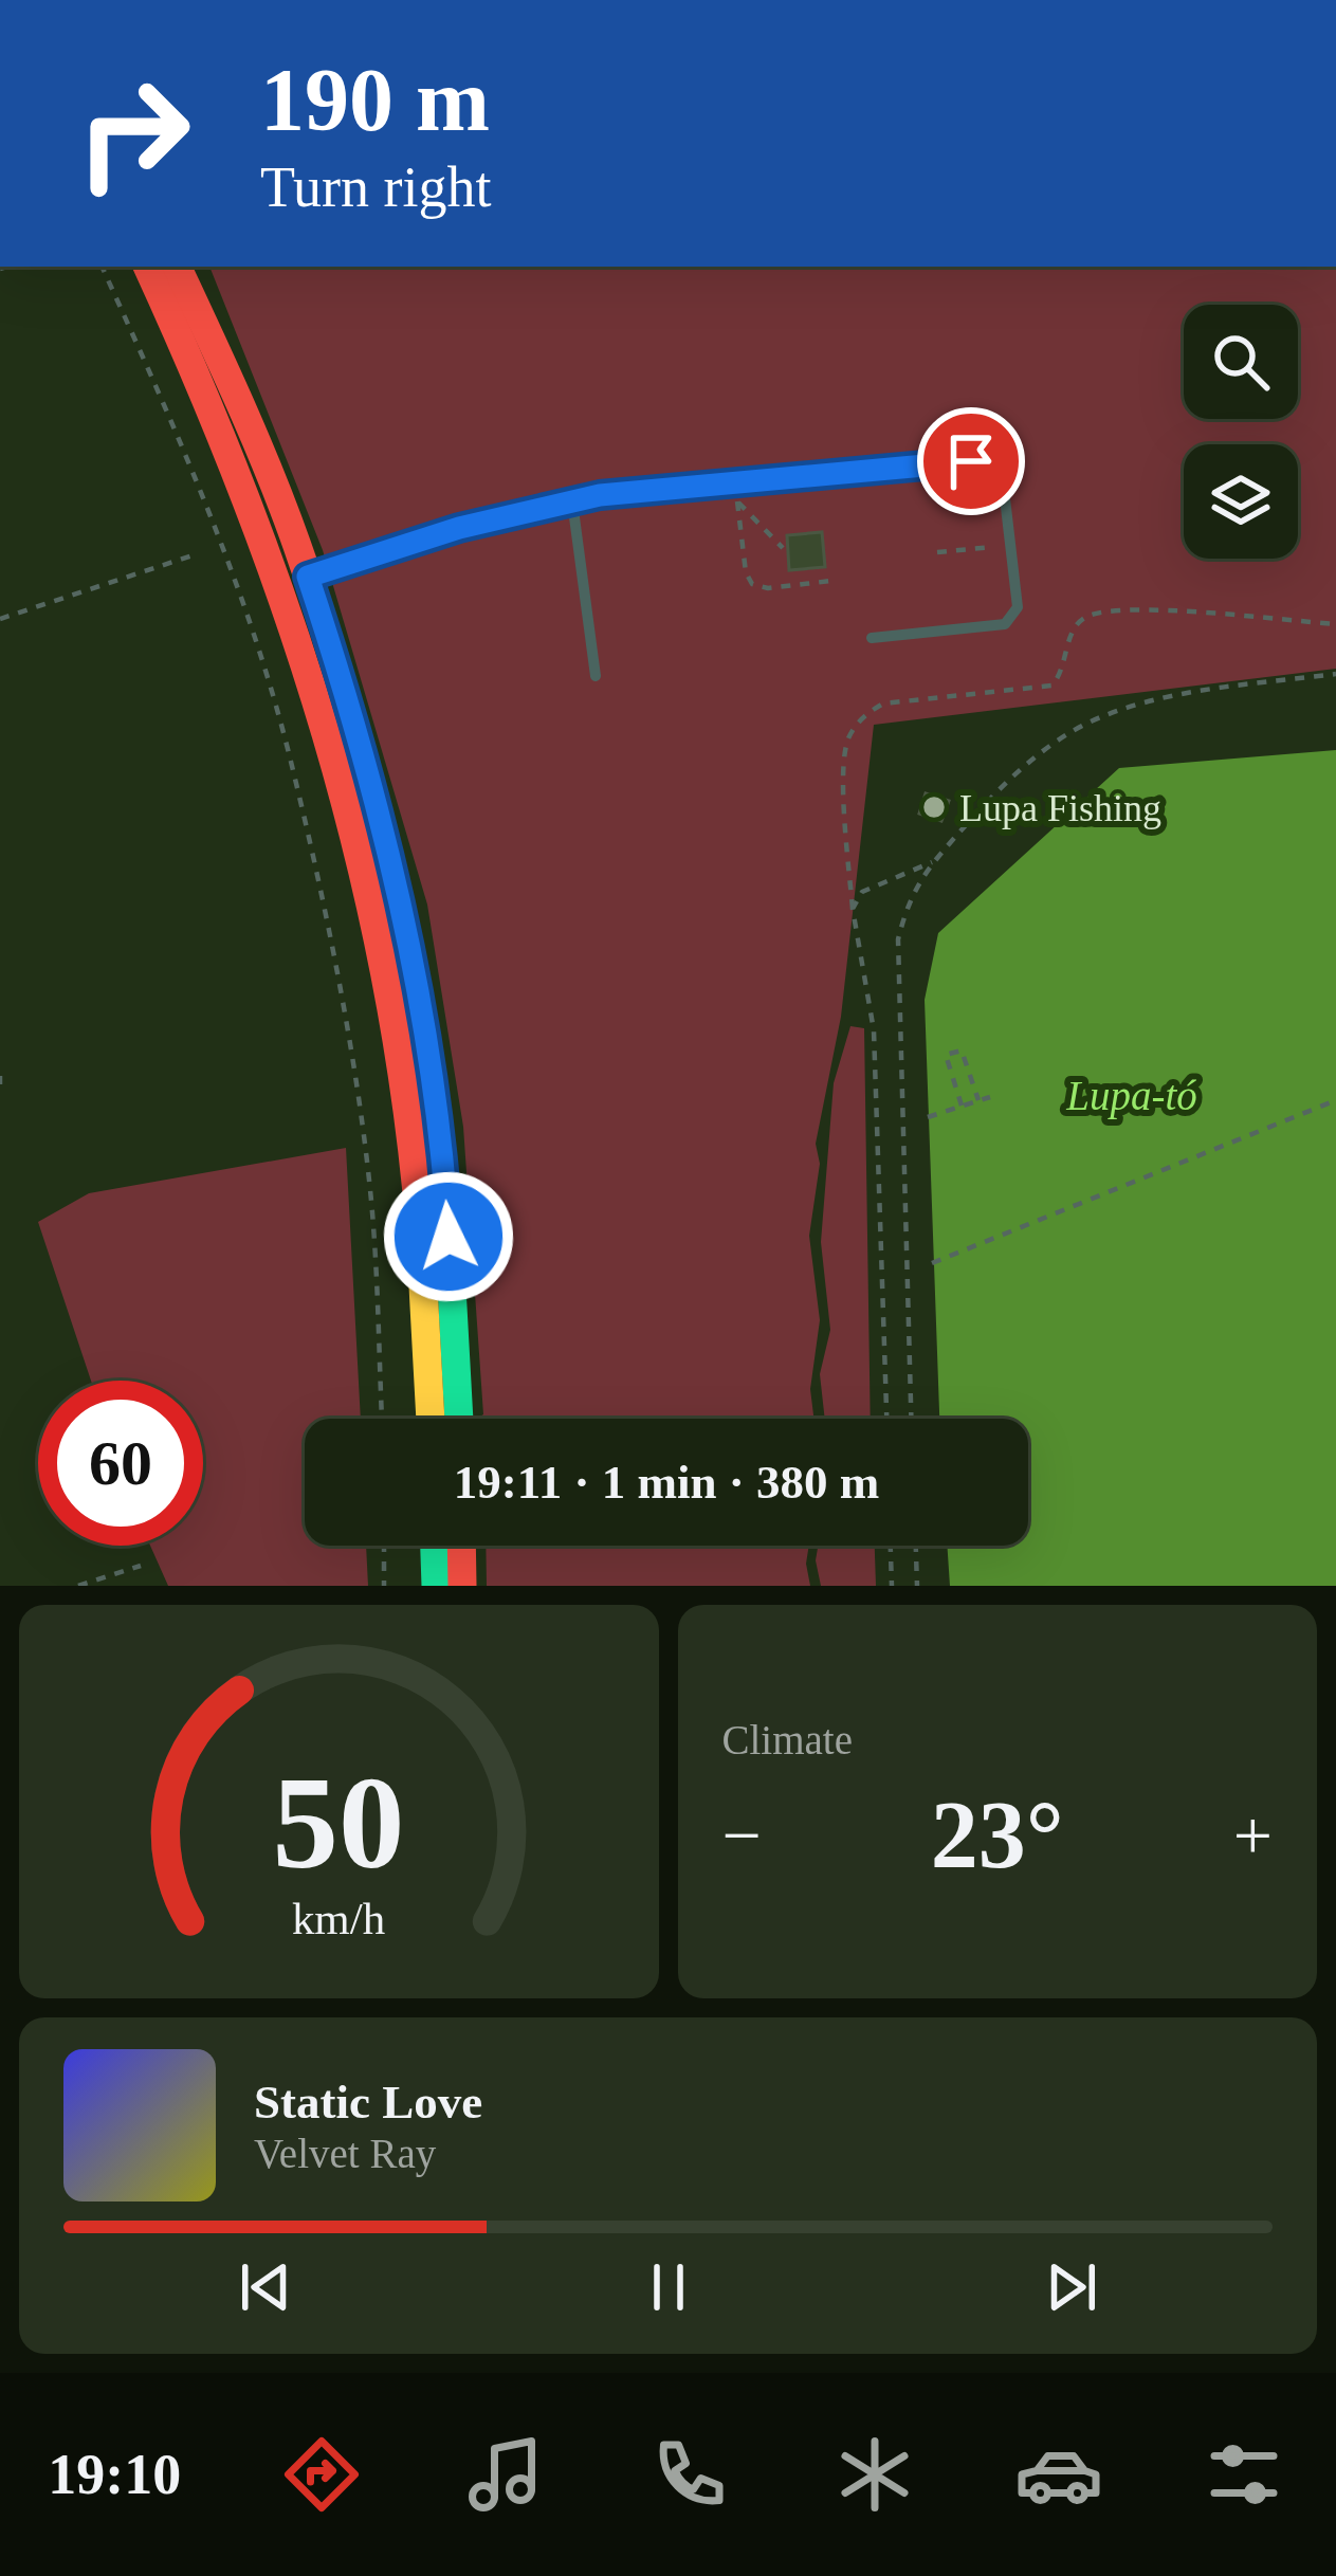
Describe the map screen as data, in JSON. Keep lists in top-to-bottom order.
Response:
{
  "water": ["Lupa-tó"],
  "places": ["Lupa Fishing"],
  "page": {
    "turn": ["190 m", "Turn right"],
    "limit": "60",
    "trip": "19:11 · 1 min · 380 m",
    "tile": "Climate",
    "heat": ["−", "23°", "+"],
    "song": ["Static Love", "Velvet Ray"],
    "tabs": "19:10",
    "gauge": ["50", "km/h"]
  }
}
